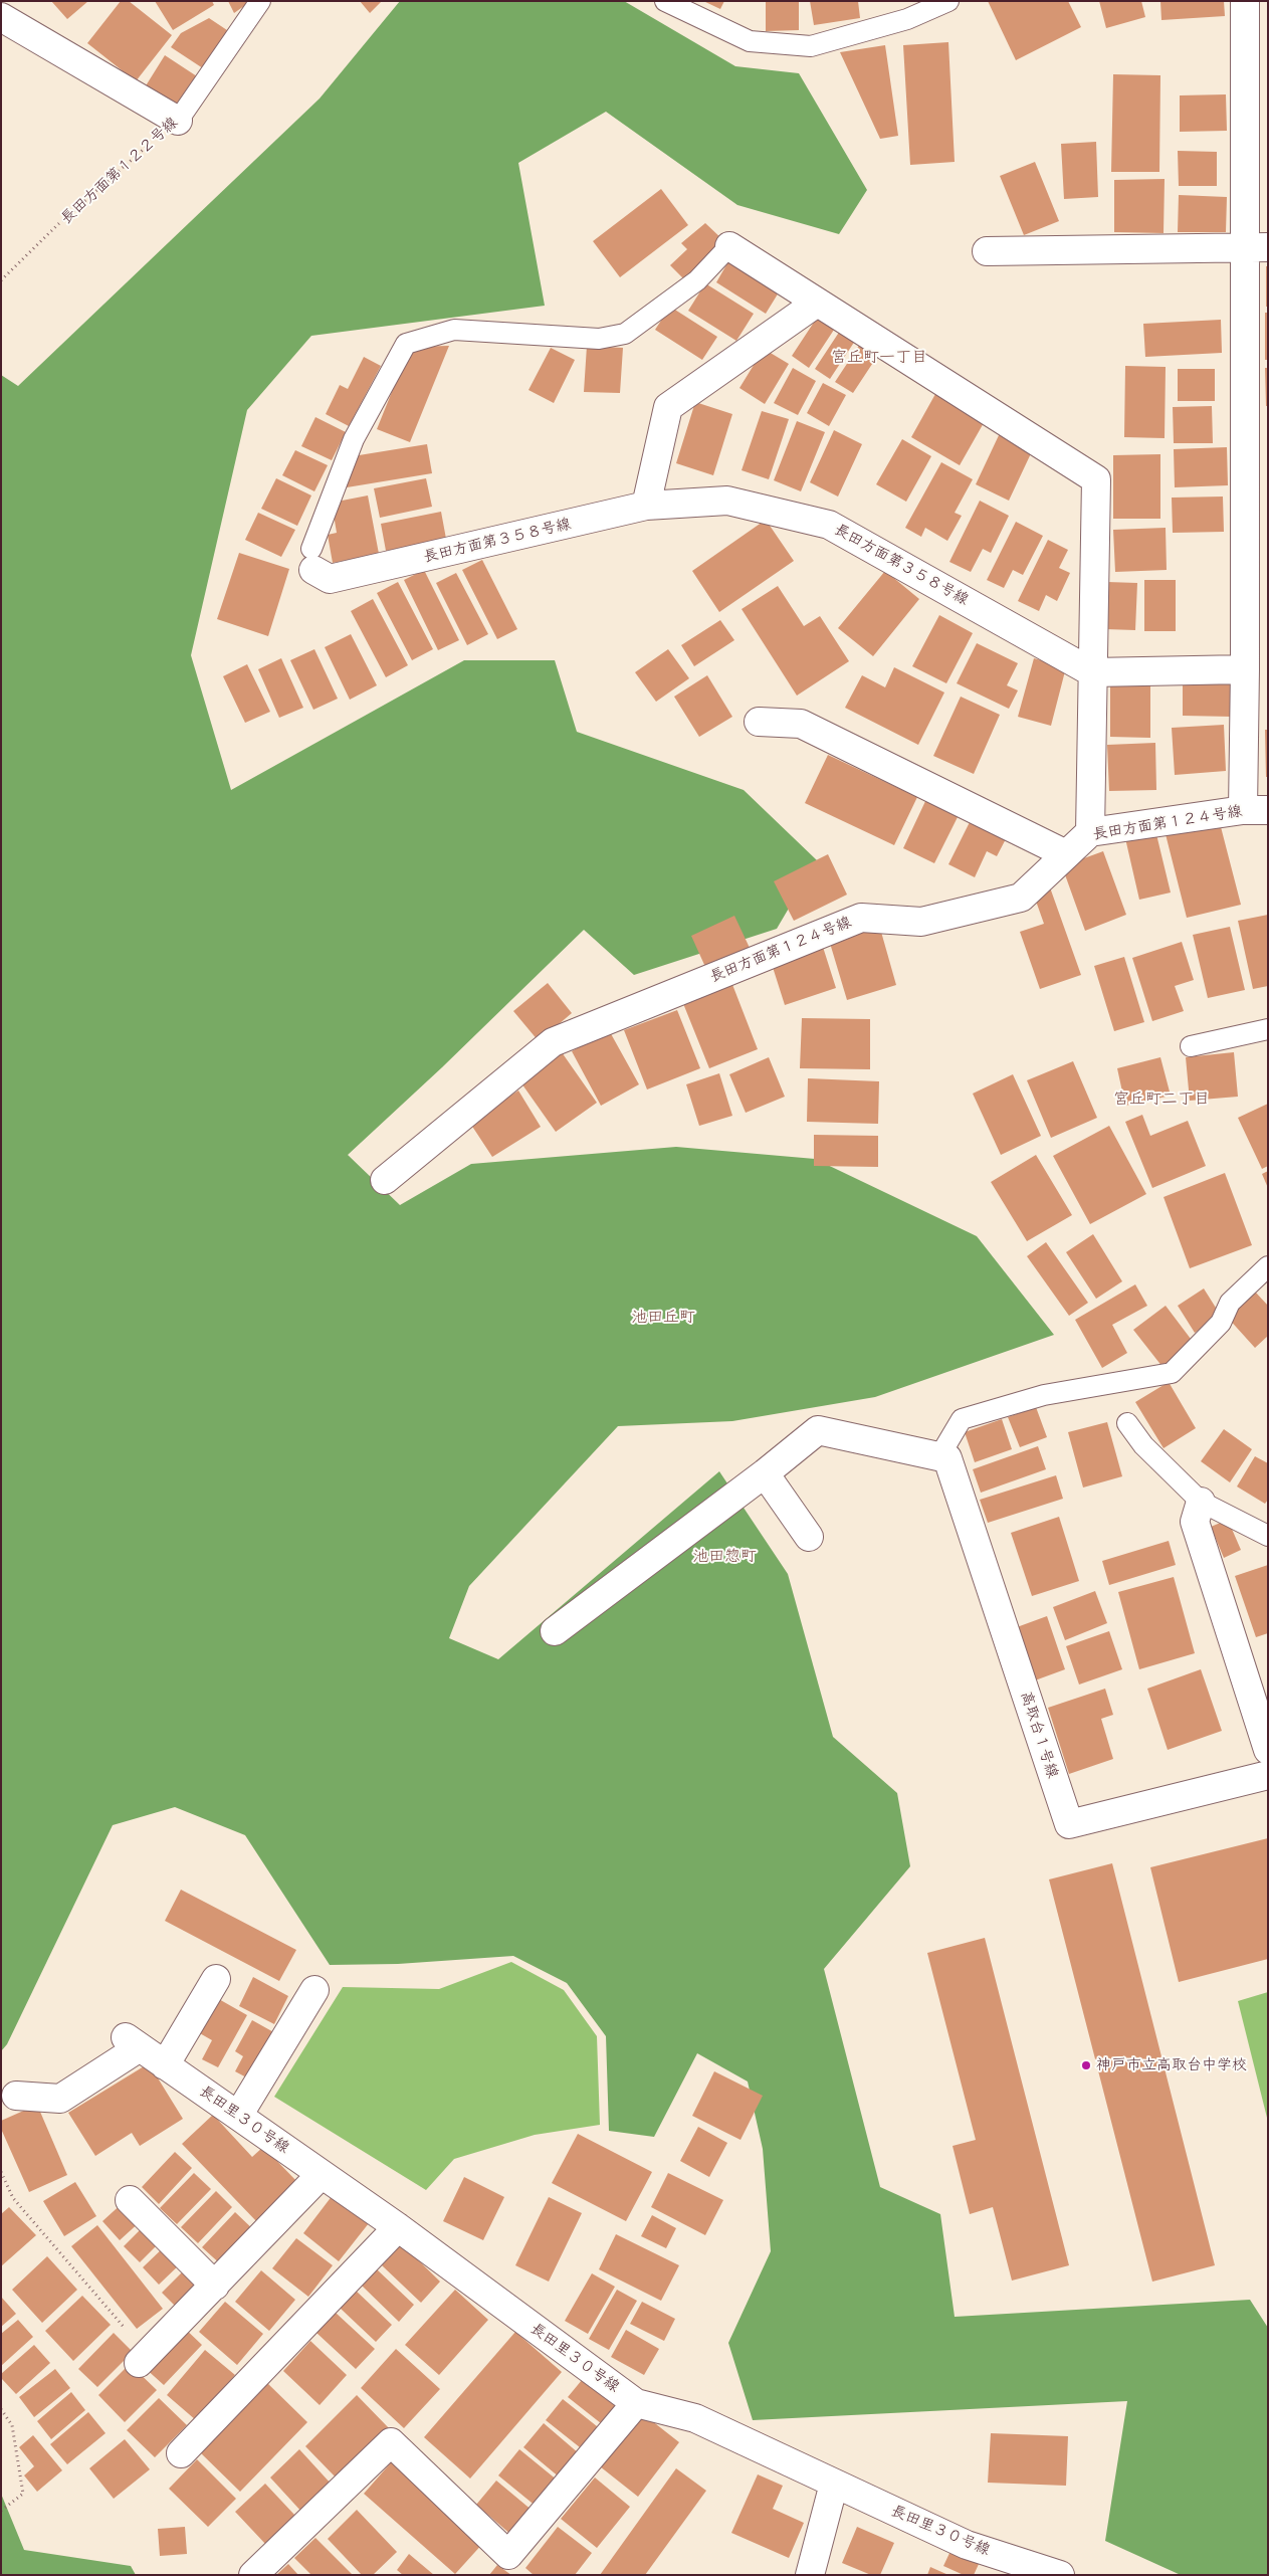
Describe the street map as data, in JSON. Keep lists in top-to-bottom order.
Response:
{
  "streets": {
    "street": [
      "長田方面第３５８号線",
      "長田方面第１２４号線",
      "高取台１号線",
      "長田里３０号線"
    ],
    "lane": ["長田方面第１２２号線"]
  },
  "districts": [
    "宮丘町一丁目",
    "宮丘町二丁目",
    "池田丘町",
    "池田惣町"
  ],
  "places": ["神戸市立高取台中学校"]
}
